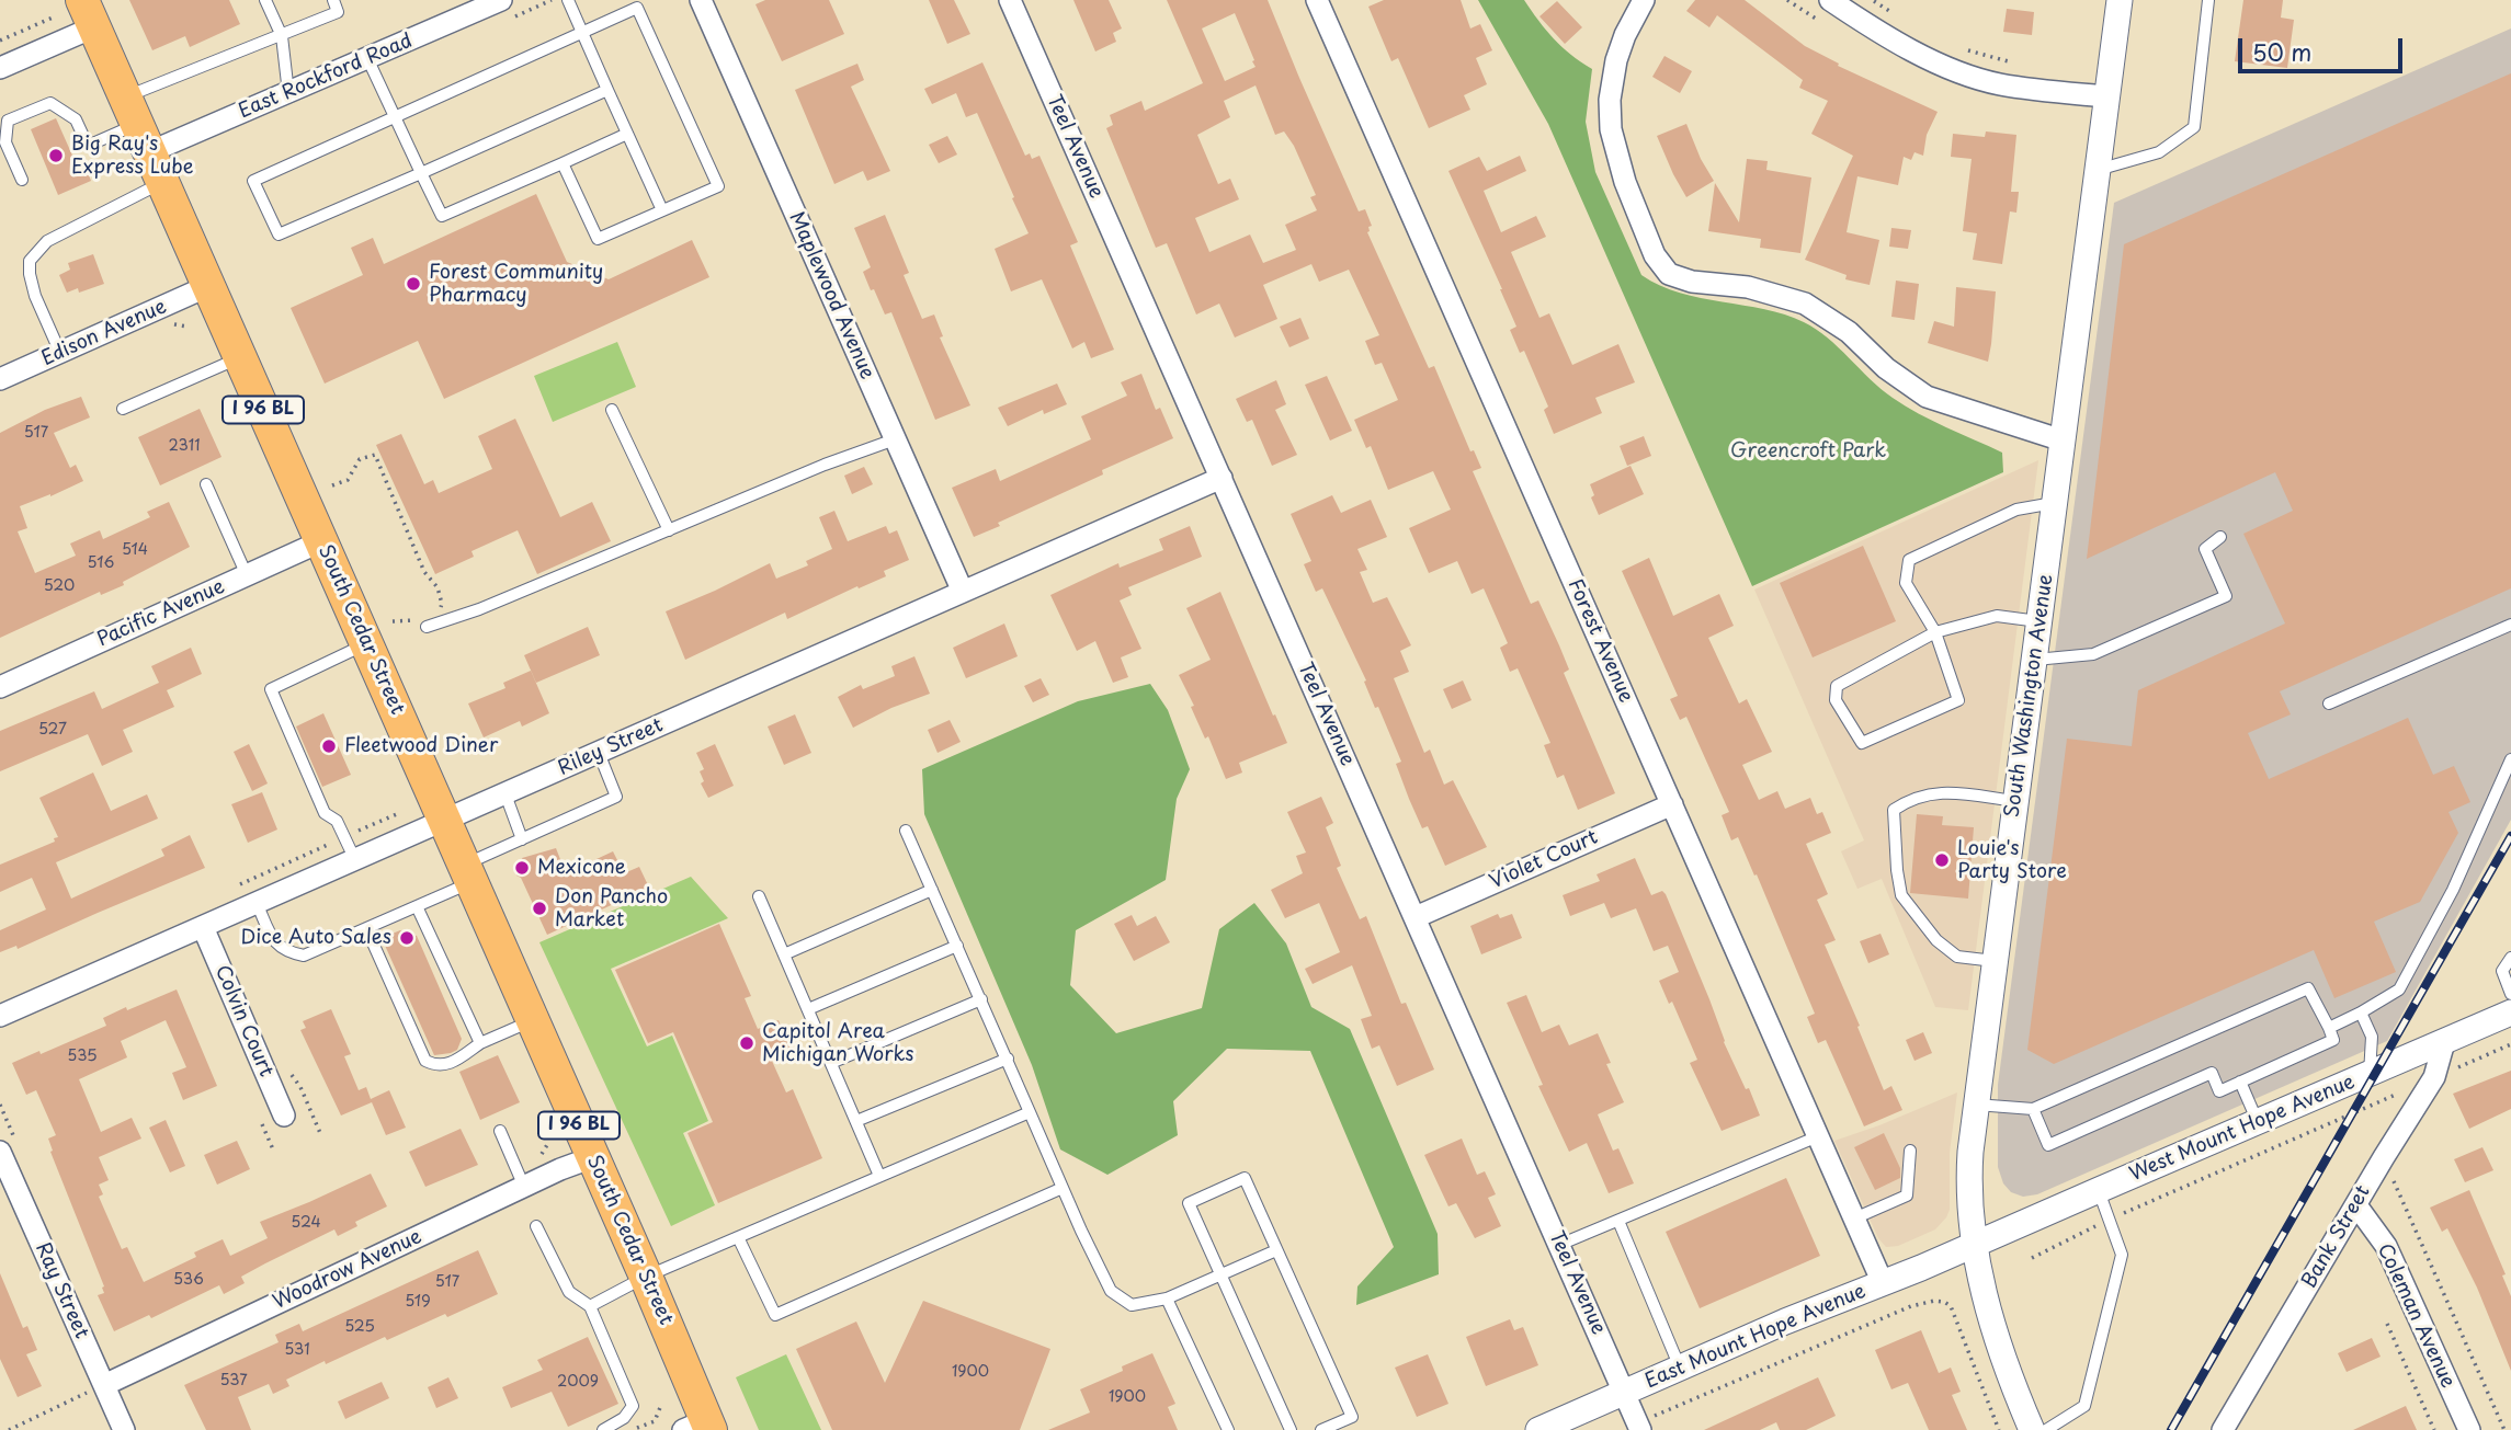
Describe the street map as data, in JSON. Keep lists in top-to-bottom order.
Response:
{
  "streets": {
    "main road": ["I 96 BL", "South Cedar Street"],
    "street": [
      "East Rockford Road",
      "Teel Avenue",
      "Maplewood Avenue",
      "Edison Avenue",
      "Pacific Avenue",
      "Forest Avenue",
      "South Washington Avenue",
      "Riley Street",
      "Violet Court",
      "Colvin Court",
      "West Mount Hope Avenue",
      "Bank Street",
      "Woodrow Avenue",
      "Ray Street",
      "Coleman Avenue",
      "East Mount Hope Avenue"
    ]
  },
  "crossings": [
    ["East Rockford Road", "South Cedar Street"],
    ["Teel Avenue", "Riley Street"],
    ["Teel Avenue", "Violet Court"],
    ["Teel Avenue", "East Mount Hope Avenue"],
    ["Maplewood Avenue", "Riley Street"],
    ["Edison Avenue", "South Cedar Street"],
    ["Pacific Avenue", "South Cedar Street"],
    ["South Cedar Street", "Riley Street"],
    ["South Cedar Street", "Woodrow Avenue"],
    ["Forest Avenue", "Violet Court"],
    ["Forest Avenue", "East Mount Hope Avenue"],
    ["South Washington Avenue", "West Mount Hope Avenue"],
    ["South Washington Avenue", "East Mount Hope Avenue"],
    ["Riley Street", "Colvin Court"],
    ["West Mount Hope Avenue", "Bank Street"],
    ["West Mount Hope Avenue", "East Mount Hope Avenue"],
    ["Bank Street", "Coleman Avenue"],
    ["Woodrow Avenue", "Ray Street"]
  ],
  "parks": ["Greencroft Park"],
  "places": [
    "Big Ray's Express Lube",
    "Forest Community Pharmacy",
    "Fleetwood Diner",
    "Louie's Party Store",
    "Mexicone",
    "Don Pancho Market",
    "Dice Auto Sales",
    "Capitol Area Michigan Works"
  ],
  "house_numbers": [
    "517",
    "2311",
    "514",
    "516",
    "520",
    "527",
    "535",
    "524",
    "536",
    "517",
    "519",
    "525",
    "531",
    "1900",
    "537",
    "2009",
    "1900"
  ],
  "scale_bar": "50 m"
}
